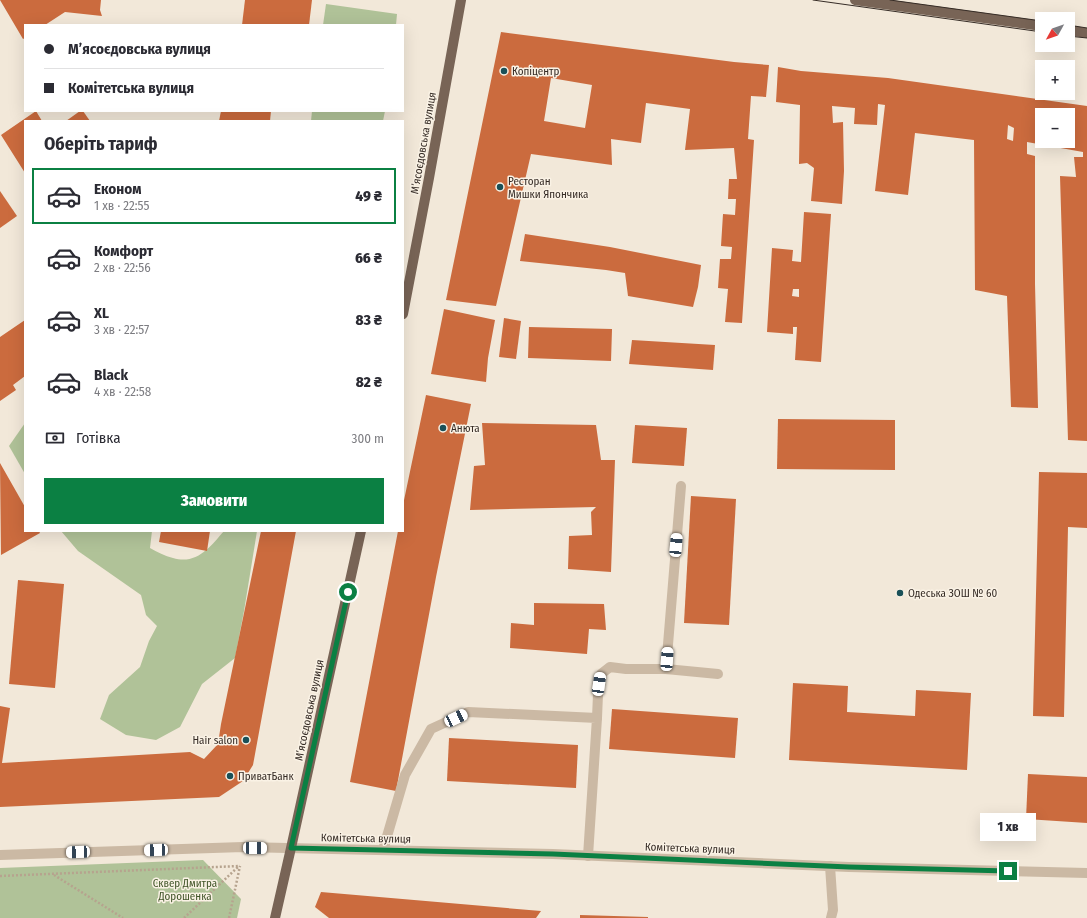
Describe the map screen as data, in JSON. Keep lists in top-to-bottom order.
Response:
{
  "streets": {
    "main road": ["Мʼясоєдовська вулиця"],
    "street": ["Комітетська вулиця"]
  },
  "crossings": [
    ["Мʼясоєдовська вулиця", "Комітетська вулиця"]
  ],
  "parks": ["Сквер Дмитра Дорошенка"],
  "places": [
    "Копіцентр",
    "Ресторан Мишки Япончика",
    "Анюта",
    "Одеська ЗОШ № 60",
    "Hair salon",
    "ПриватБанк"
  ],
  "north": "bottom left",
  "page": {
    "map_buttons": ["+", "−"],
    "banner": ["Мʼясоєдовська вулиця", "Комітетська вулиця"],
    "heading": "Оберіть тариф",
    "list": [
      {
        "name": "Економ",
        "note": "1 хв · 22:55",
        "value": "49 ₴"
      },
      {
        "name": "Комфорт",
        "note": "2 хв · 22:56",
        "value": "66 ₴"
      },
      {
        "name": "XL",
        "note": "3 хв · 22:57",
        "value": "83 ₴"
      },
      {
        "name": "Black",
        "note": "4 хв · 22:58",
        "value": "82 ₴"
      }
    ],
    "pay": ["Готівка", "300 m"],
    "buttons": "Замовити",
    "bubble": "1 хв"
  }
}
